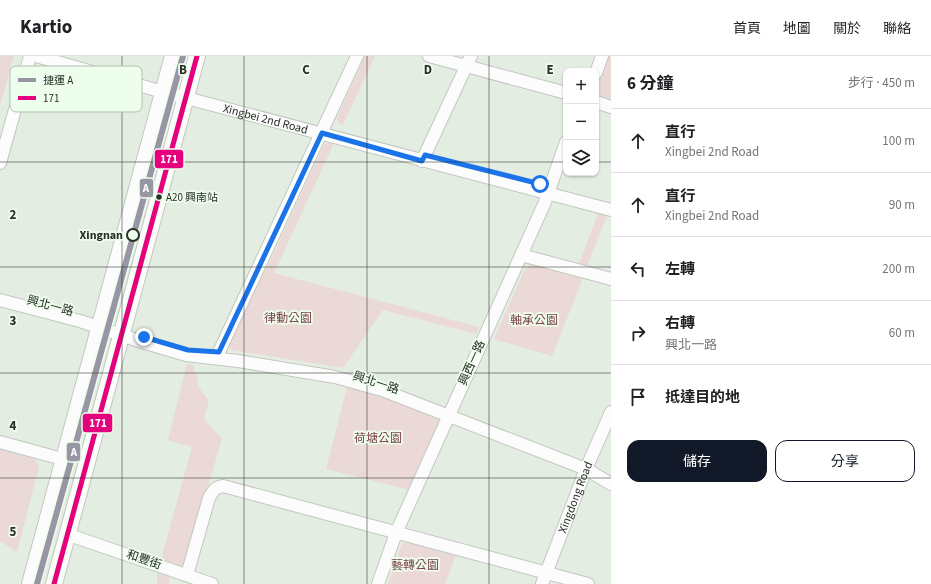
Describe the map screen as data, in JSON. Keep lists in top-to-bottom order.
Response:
{
  "streets": {
    "street": [
      "Xingbei 2nd Road",
      "興北一路",
      "Xingdong Road",
      "和豐街"
    ]
  },
  "crossings": [
    ["興北一路", "Xingdong Road"]
  ],
  "parks": [
    "律動公園",
    "軸承公園",
    "荷塘公園",
    "藝轉公園"
  ],
  "places": ["A20 興南站", "Xingnan"],
  "lines": ["metro line A", "transit line 171"],
  "legend": ["捷運 A", "171"],
  "page": {
    "header": "Kartio",
    "nav": [
      "首頁",
      "地圖",
      "關於",
      "聯絡"
    ],
    "heading": ["6 分鐘", "步行 · 450 m"],
    "map_buttons": ["+", "−"],
    "list": [
      ["直行", "Xingbei 2nd Road", "100 m"],
      ["直行", "Xingbei 2nd Road", "90 m"],
      ["左轉", "200 m"],
      ["右轉", "興北一路", "60 m"],
      "抵達目的地"
    ],
    "buttons": ["儲存", "分享"]
  },
  "grid": {
    "columns": [
      "B",
      "C",
      "D",
      "E"
    ],
    "rows": [
      "2",
      "3",
      "4",
      "5"
    ]
  }
}
